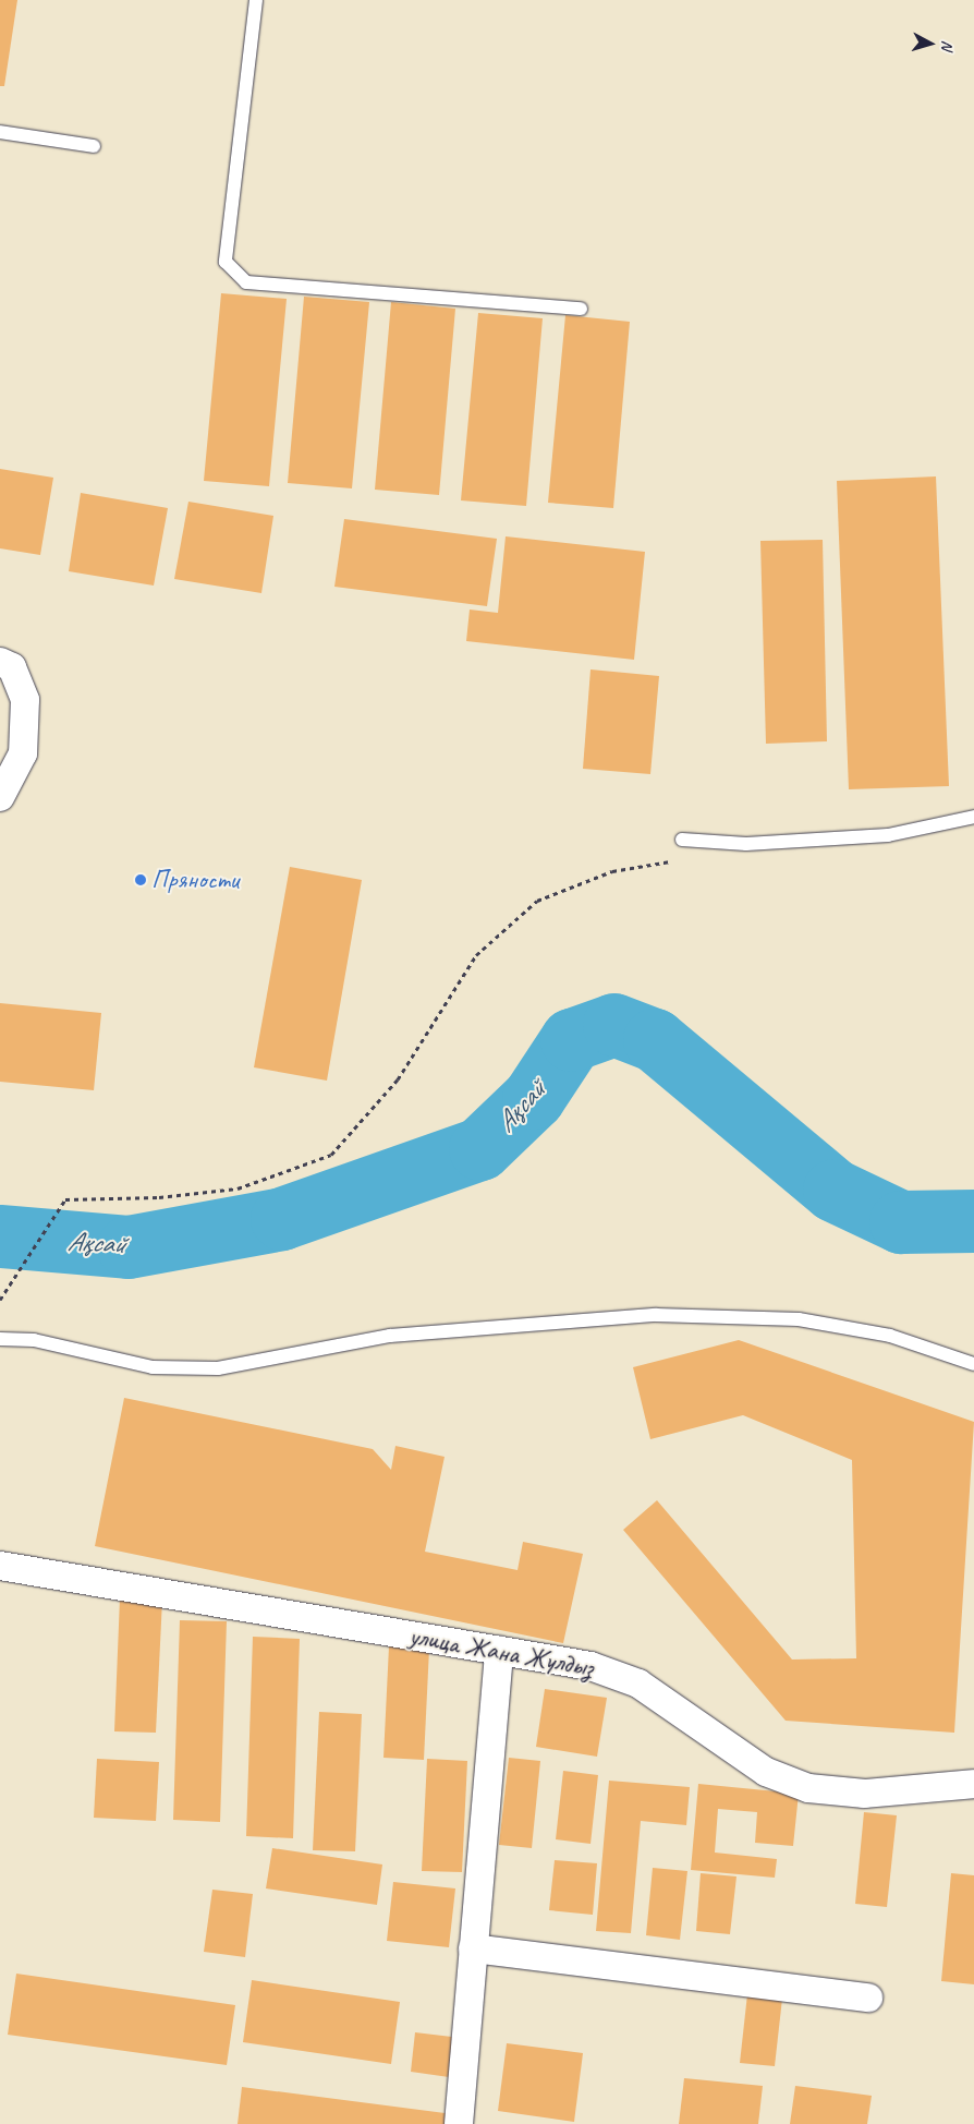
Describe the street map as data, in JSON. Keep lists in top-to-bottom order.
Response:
{
  "streets": {
    "street": ["улица Жана Жулдыз"]
  },
  "water": ["Ақсай"],
  "places": ["Пряности"],
  "north": "right"
}
